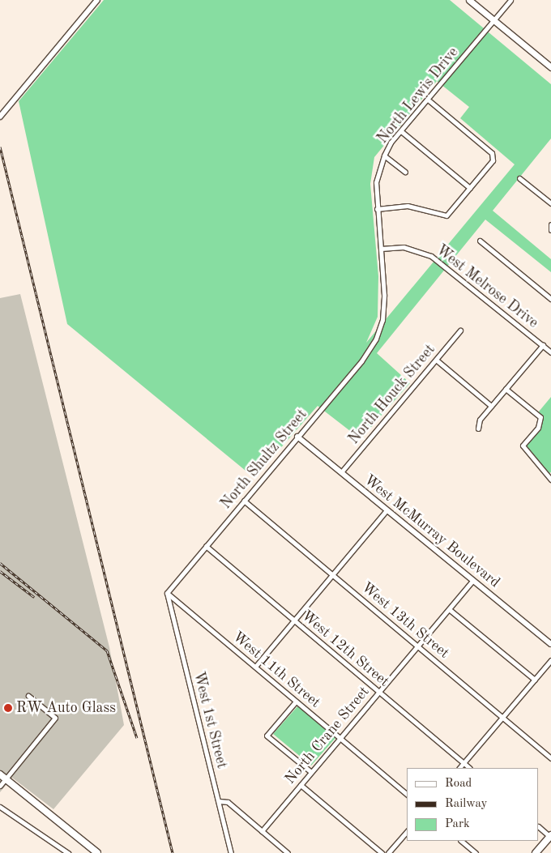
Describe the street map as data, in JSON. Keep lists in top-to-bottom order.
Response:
{
  "streets": {
    "street": [
      "North Lewis Drive",
      "West Melrose Drive",
      "North Houck Street",
      "North Shultz Street",
      "West McMurray Boulevard",
      "West 13th Street",
      "West 12th Street",
      "West 11th Street",
      "West 1st Street",
      "North Crane Street"
    ]
  },
  "crossings": [
    ["North Lewis Drive", "West Melrose Drive"],
    ["North Lewis Drive", "North Shultz Street"],
    ["North Houck Street", "West McMurray Boulevard"],
    ["North Shultz Street", "West McMurray Boulevard"],
    ["North Shultz Street", "West 13th Street"],
    ["North Shultz Street", "West 12th Street"],
    ["North Shultz Street", "West 11th Street"],
    ["North Shultz Street", "West 1st Street"],
    ["West McMurray Boulevard", "North Crane Street"],
    ["West 13th Street", "North Crane Street"],
    ["West 12th Street", "North Crane Street"],
    ["West 11th Street", "West 1st Street"],
    ["West 11th Street", "North Crane Street"]
  ],
  "places": ["RW Auto Glass"],
  "legend": ["Road", "Railway", "Park"]
}
